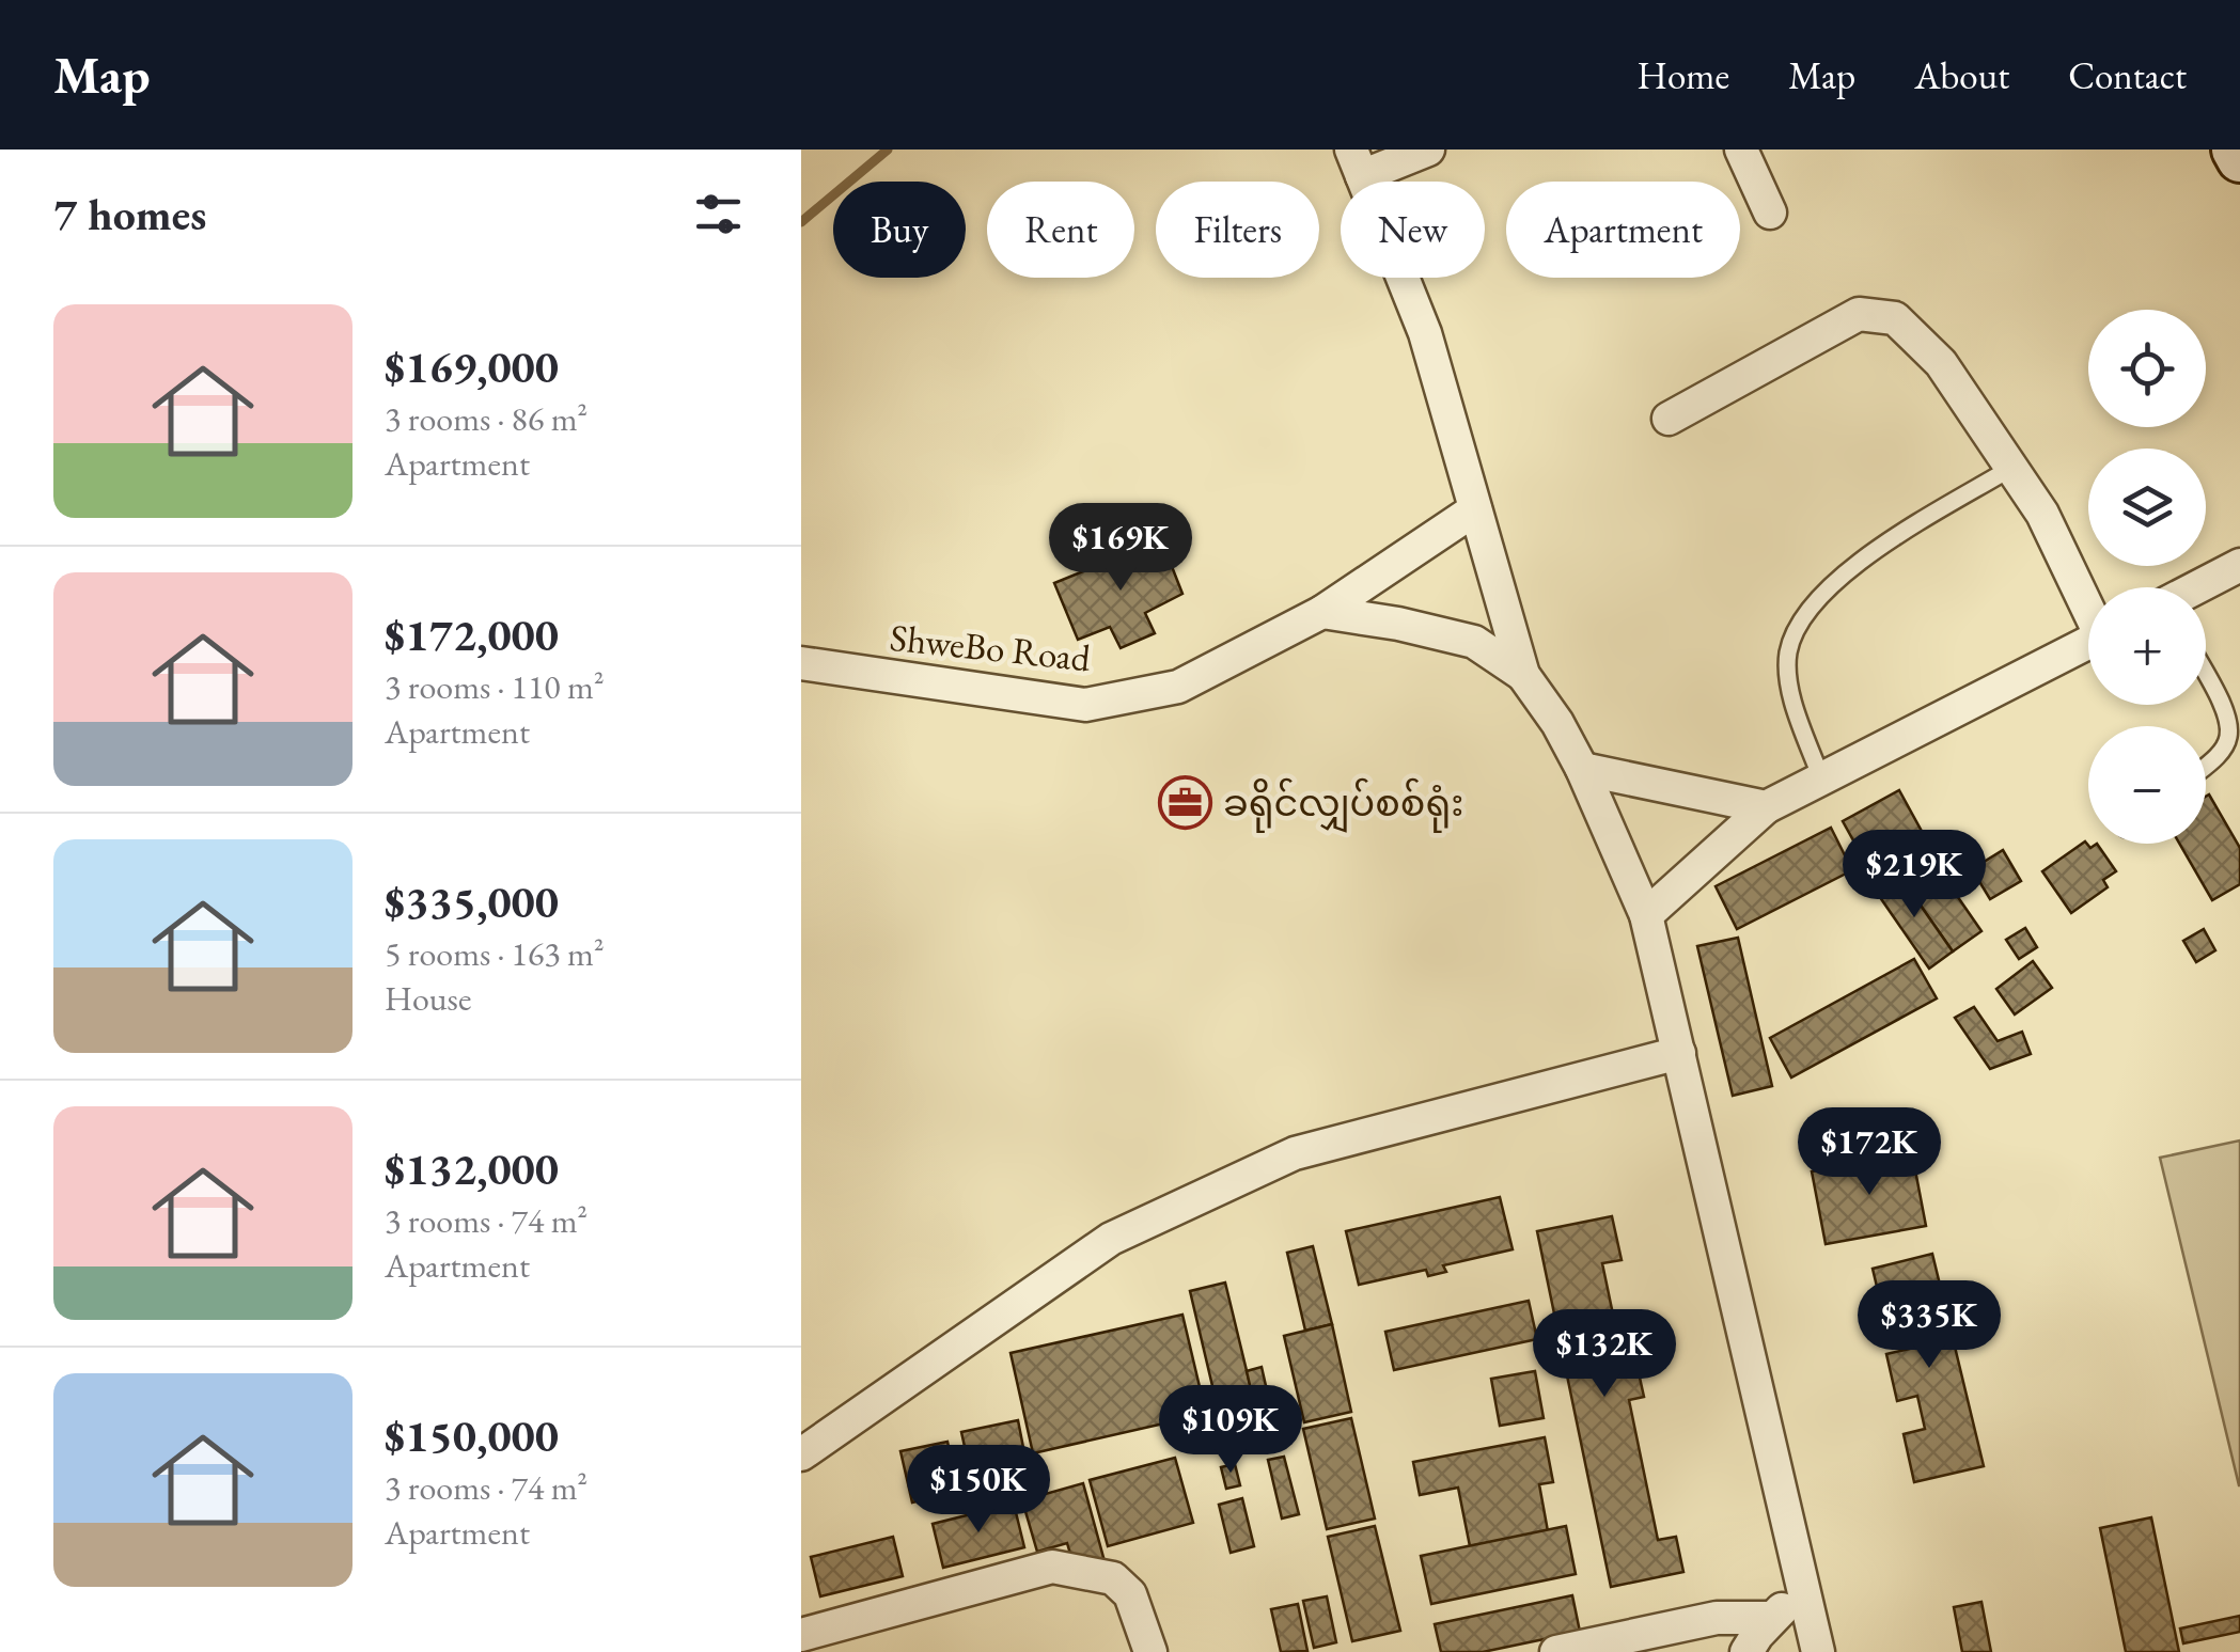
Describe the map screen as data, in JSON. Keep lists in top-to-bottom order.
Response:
{
  "streets": {
    "street": ["ShweBo Road"]
  },
  "places": {
    "office": ["ခရိုင်လျှပ်စစ်ရုံး"]
  },
  "page": {
    "header": "Map",
    "nav": [
      "Home",
      "Map",
      "About",
      "Contact"
    ],
    "heading": "7 homes",
    "chip": [
      "Buy",
      "Rent",
      "Filters",
      "New",
      "Apartment"
    ],
    "list": [
      {
        "name": "$169,000",
        "note": "3 rooms · 86 m² · Apartment"
      },
      {
        "name": "$172,000",
        "note": "3 rooms · 110 m² · Apartment"
      },
      {
        "name": "$335,000",
        "note": "5 rooms · 163 m² · House"
      },
      {
        "name": "$132,000",
        "note": "3 rooms · 74 m² · Apartment"
      },
      {
        "name": "$150,000",
        "note": "3 rooms · 74 m² · Apartment"
      }
    ],
    "map_buttons": ["+", "−"],
    "price": [
      "$169K",
      "$219K",
      "$172K",
      "$335K",
      "$132K",
      "$109K",
      "$150K"
    ]
  }
}
